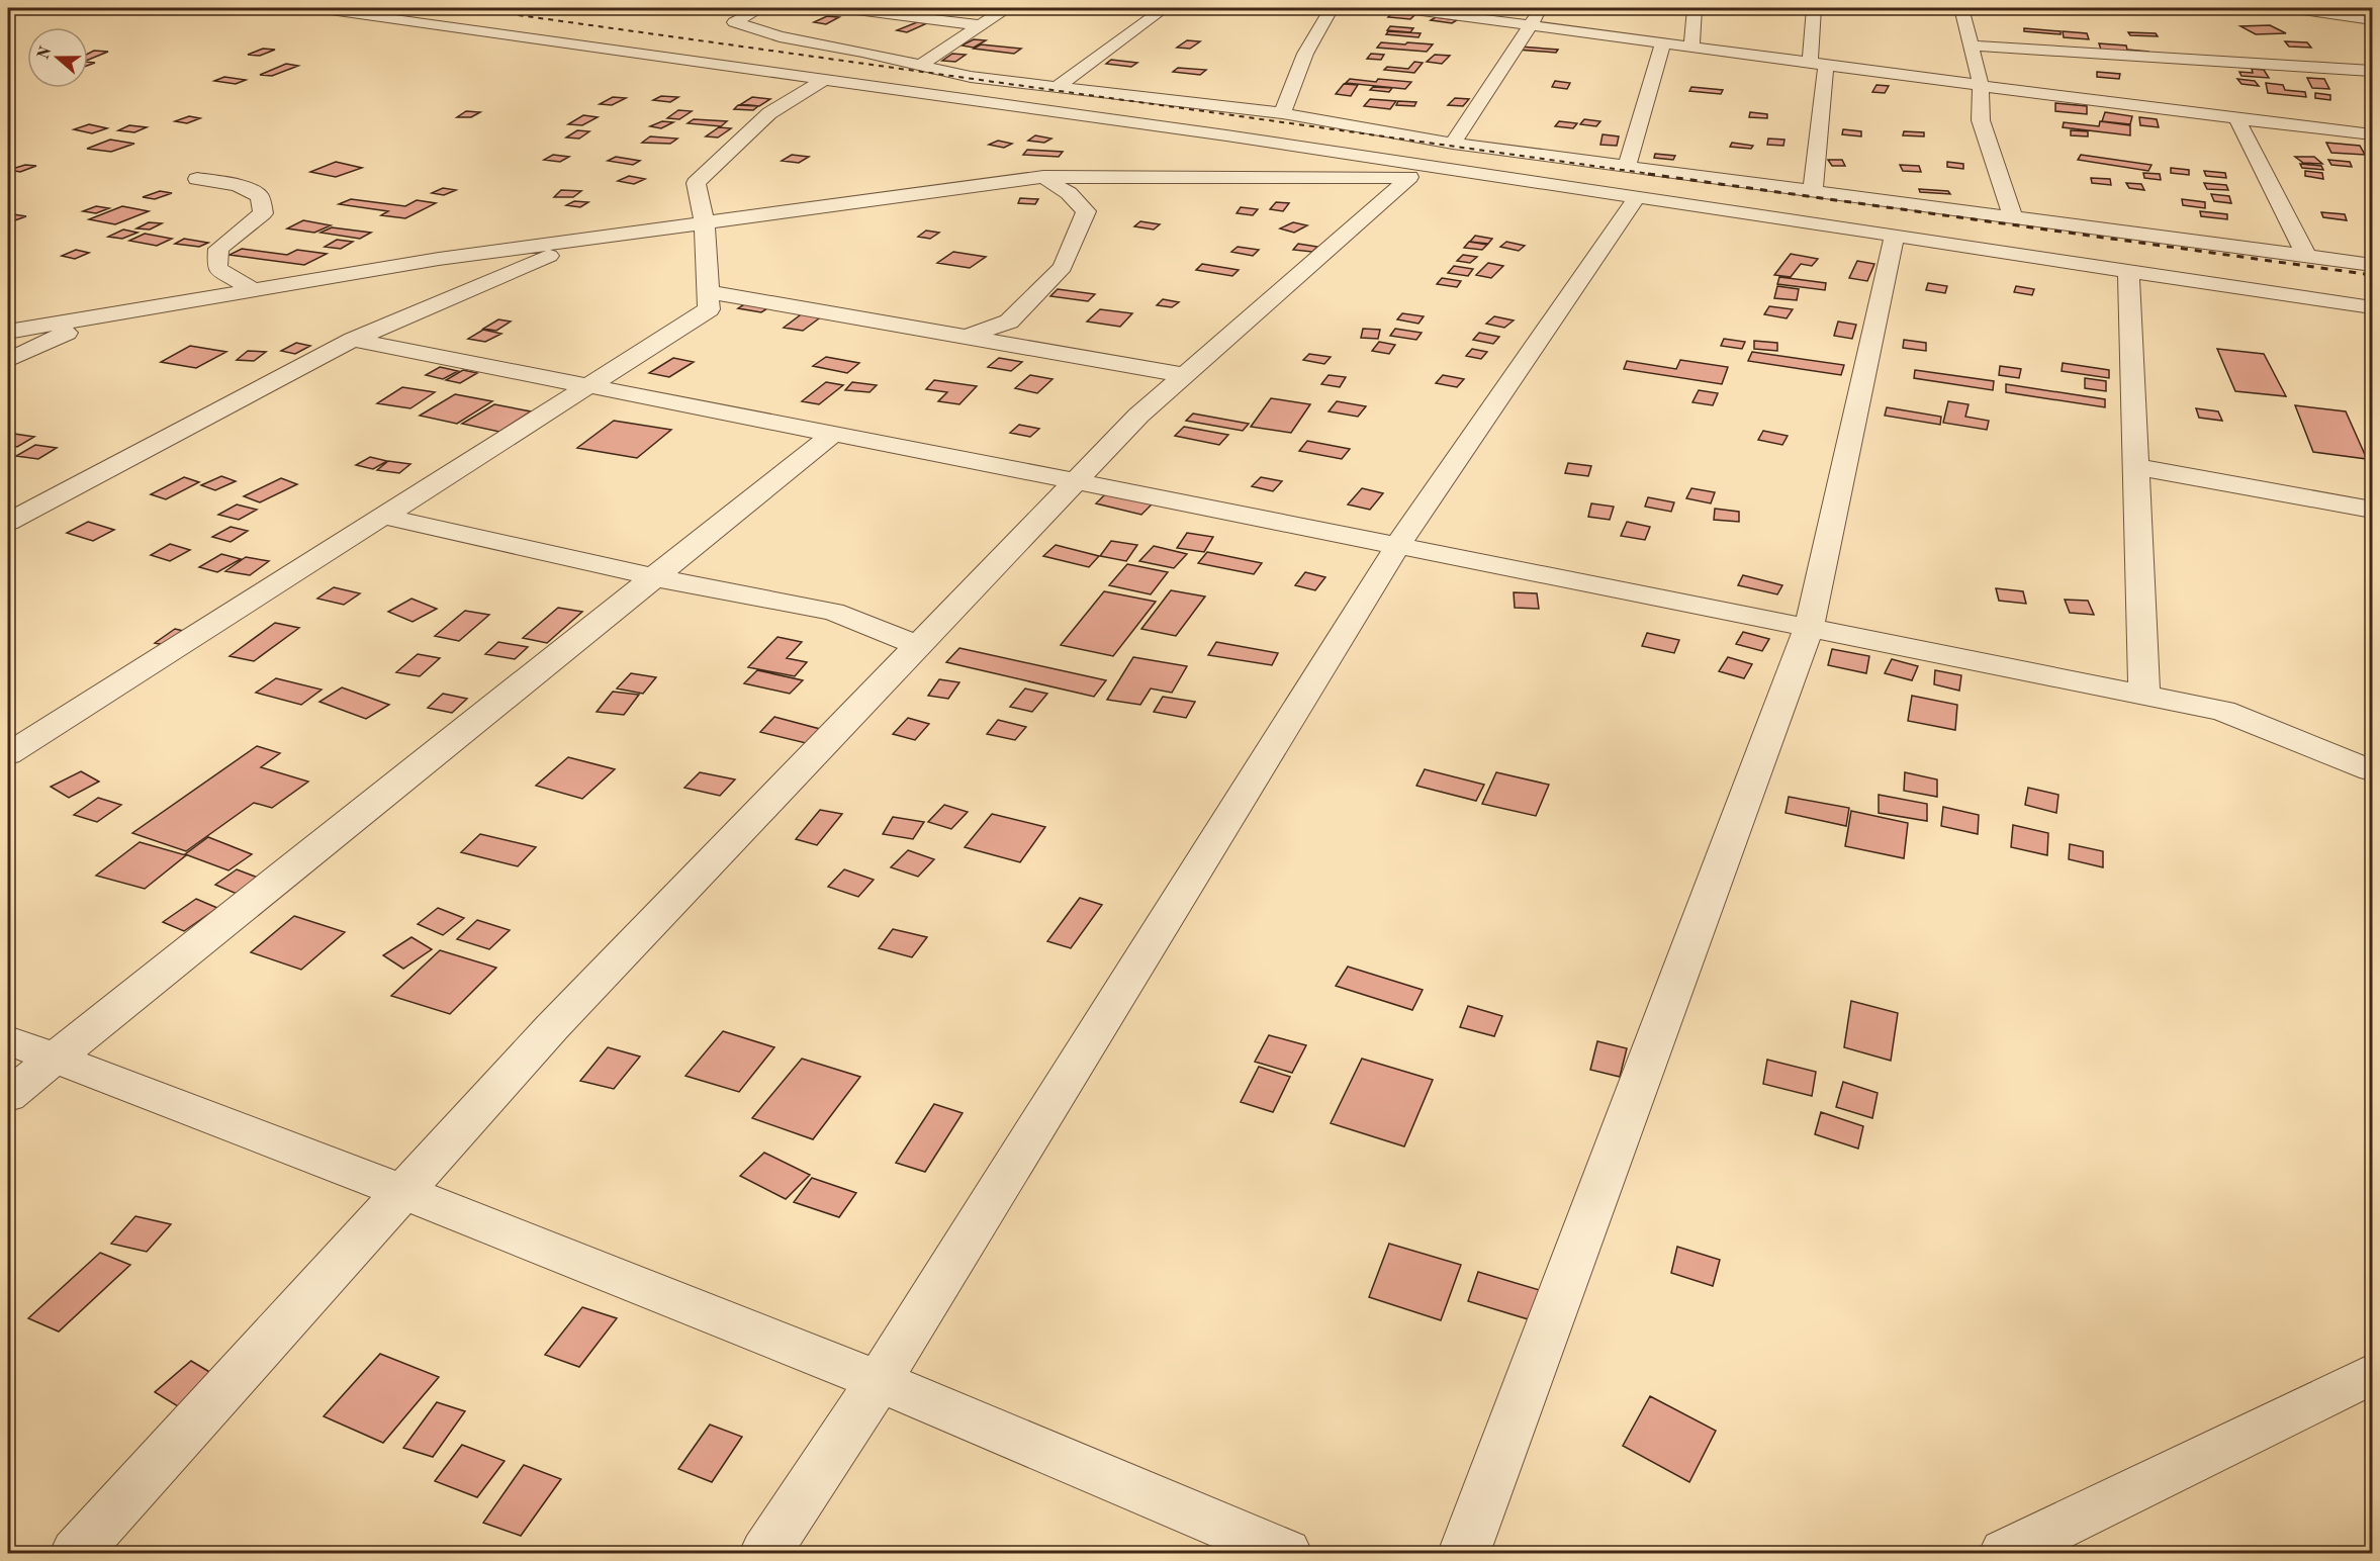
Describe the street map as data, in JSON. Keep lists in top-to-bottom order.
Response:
{
  "north": "left"
}
